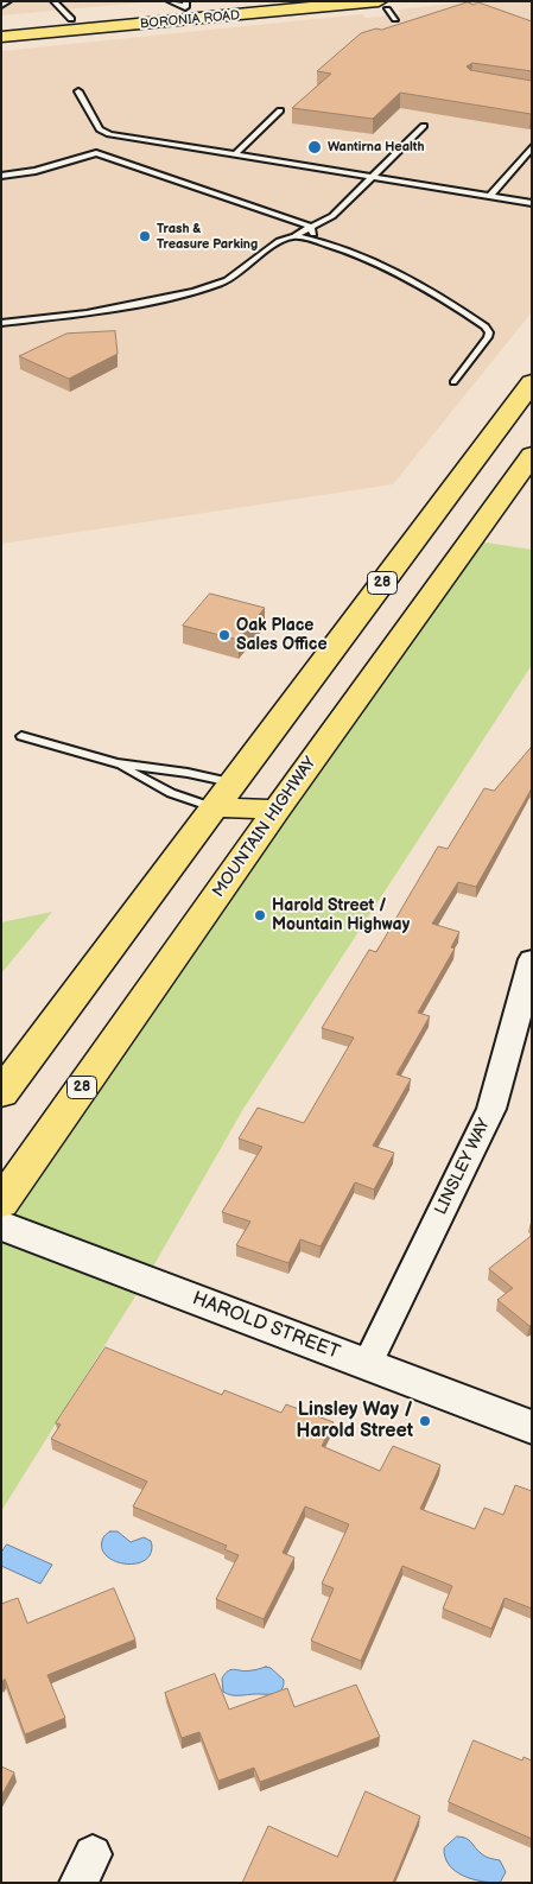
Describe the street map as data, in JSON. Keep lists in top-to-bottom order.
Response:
{
  "streets": {
    "main road": ["BORONIA ROAD", "28", "MOUNTAIN HIGHWAY"],
    "street": ["LINSLEY WAY", "HAROLD STREET"]
  },
  "crossings": [
    ["LINSLEY WAY", "HAROLD STREET"]
  ],
  "places": [
    "Wantirna Health",
    "Trash & Treasure Parking",
    "Oak Place Sales Office",
    "Harold Street / Mountain Highway",
    "Linsley Way / Harold Street"
  ]
}
